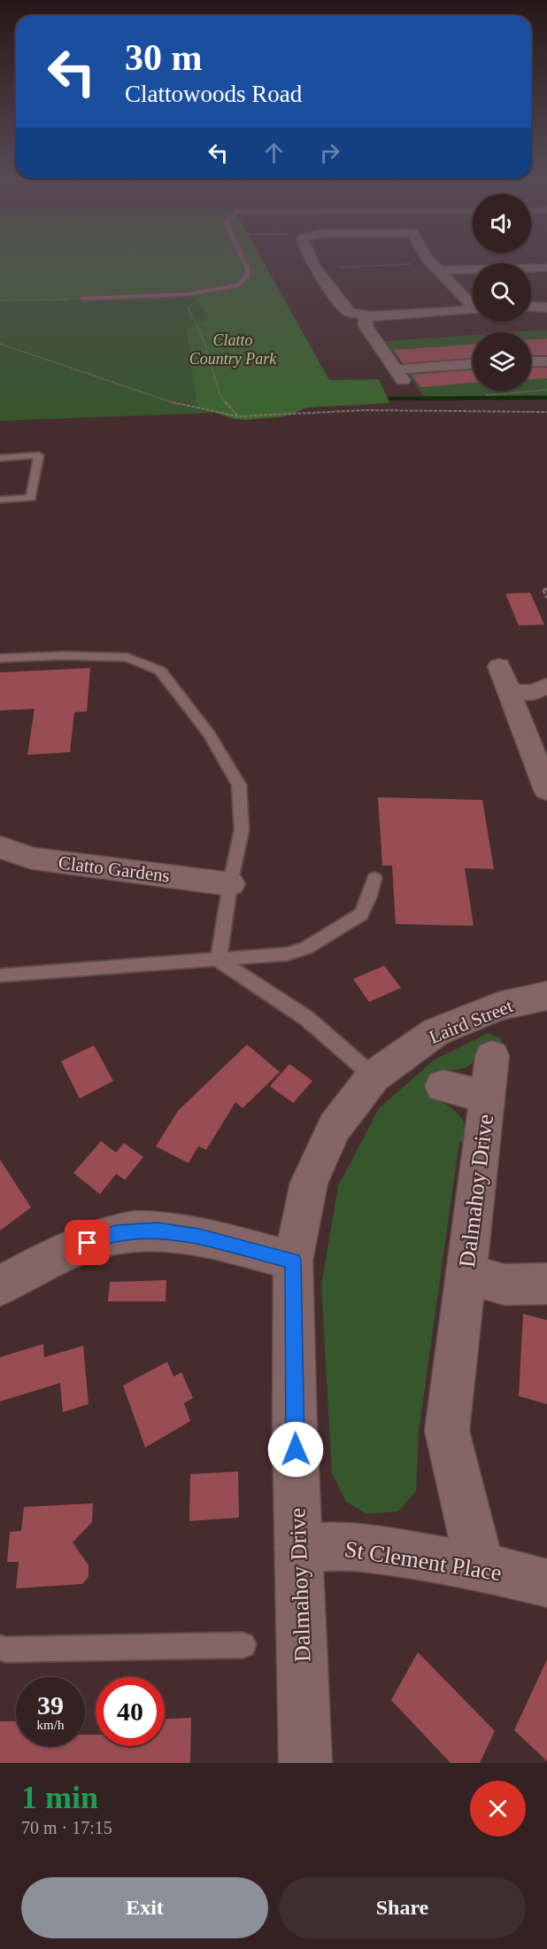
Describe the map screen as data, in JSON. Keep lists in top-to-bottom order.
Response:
{
  "streets": {
    "street": [
      "Clatto Gardens",
      "Laird Street",
      "Dalmahoy Drive",
      "St Clement Place"
    ]
  },
  "crossings": [
    ["Laird Street", "Dalmahoy Drive"],
    ["Dalmahoy Drive", "St Clement Place"]
  ],
  "parks": ["Clatto Country Park"],
  "page": {
    "turn": ["30 m", "Clattowoods Road"],
    "speed": "39 km/h",
    "limit": "40",
    "heading": ["1 min", "70 m · 17:15"],
    "buttons": ["Exit", "Share"]
  }
}
